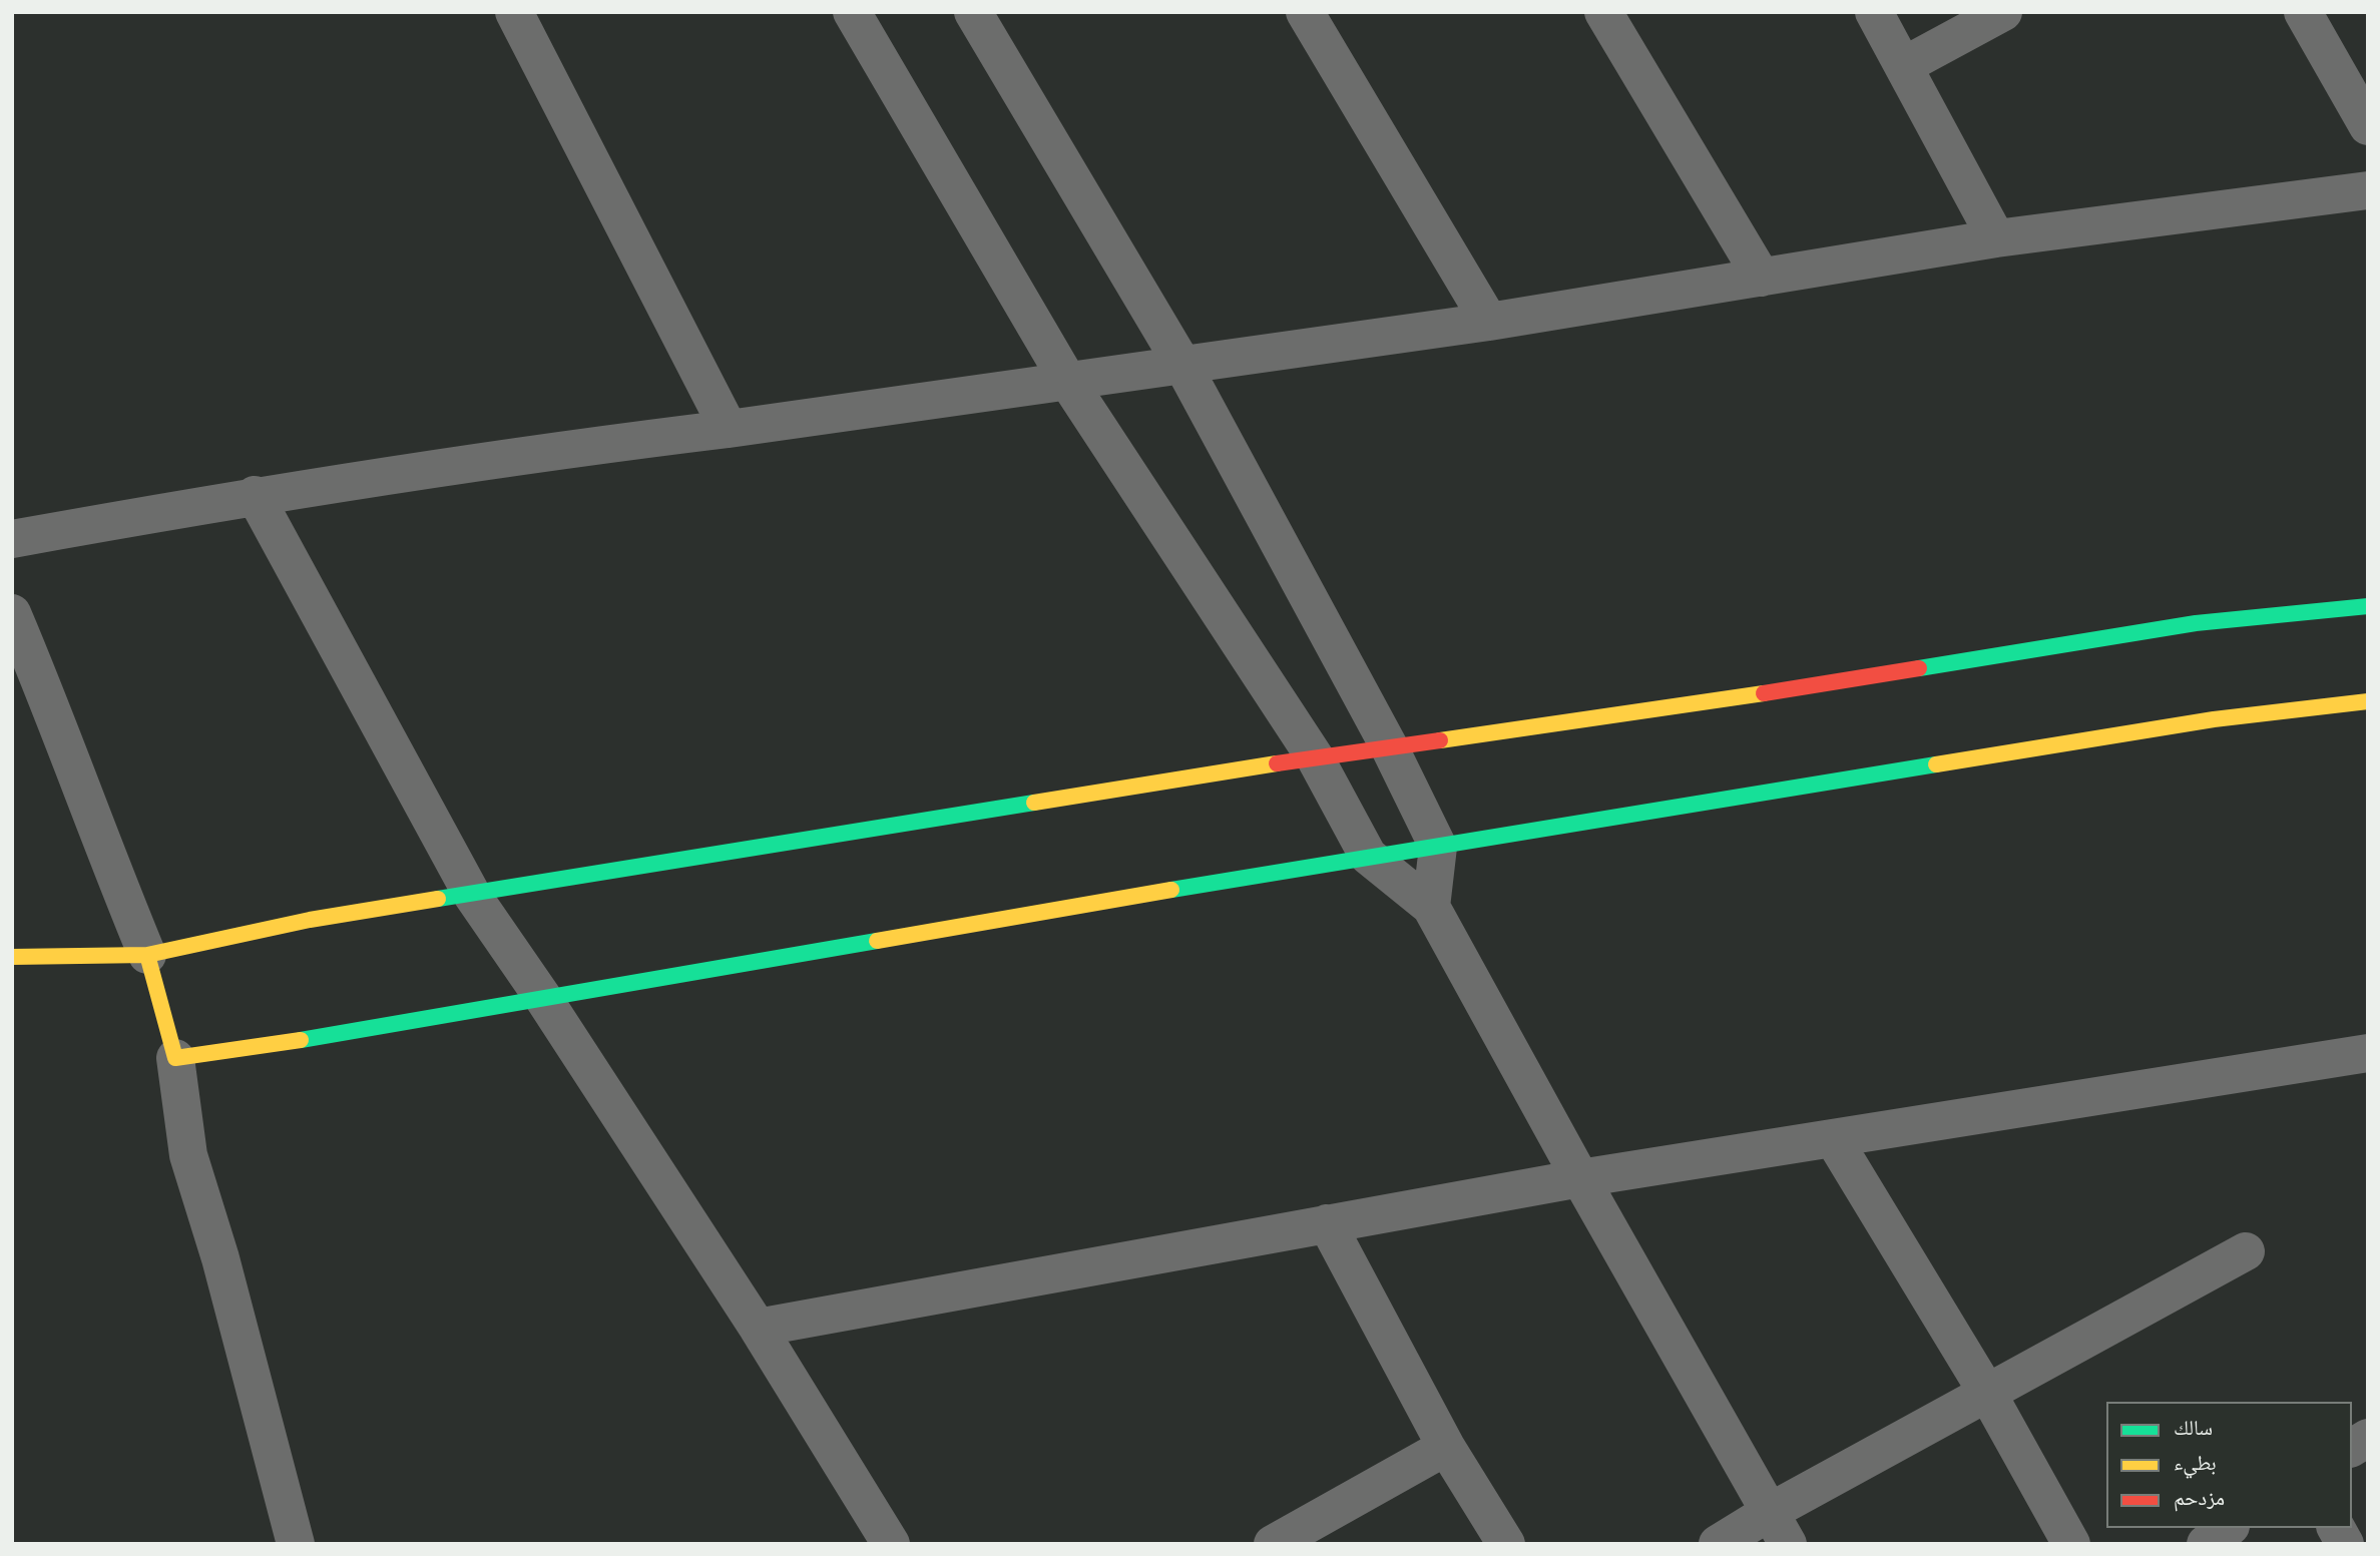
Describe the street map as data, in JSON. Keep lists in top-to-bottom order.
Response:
{
  "legend": ["سالك", "بطيء", "مزدحم"]
}
